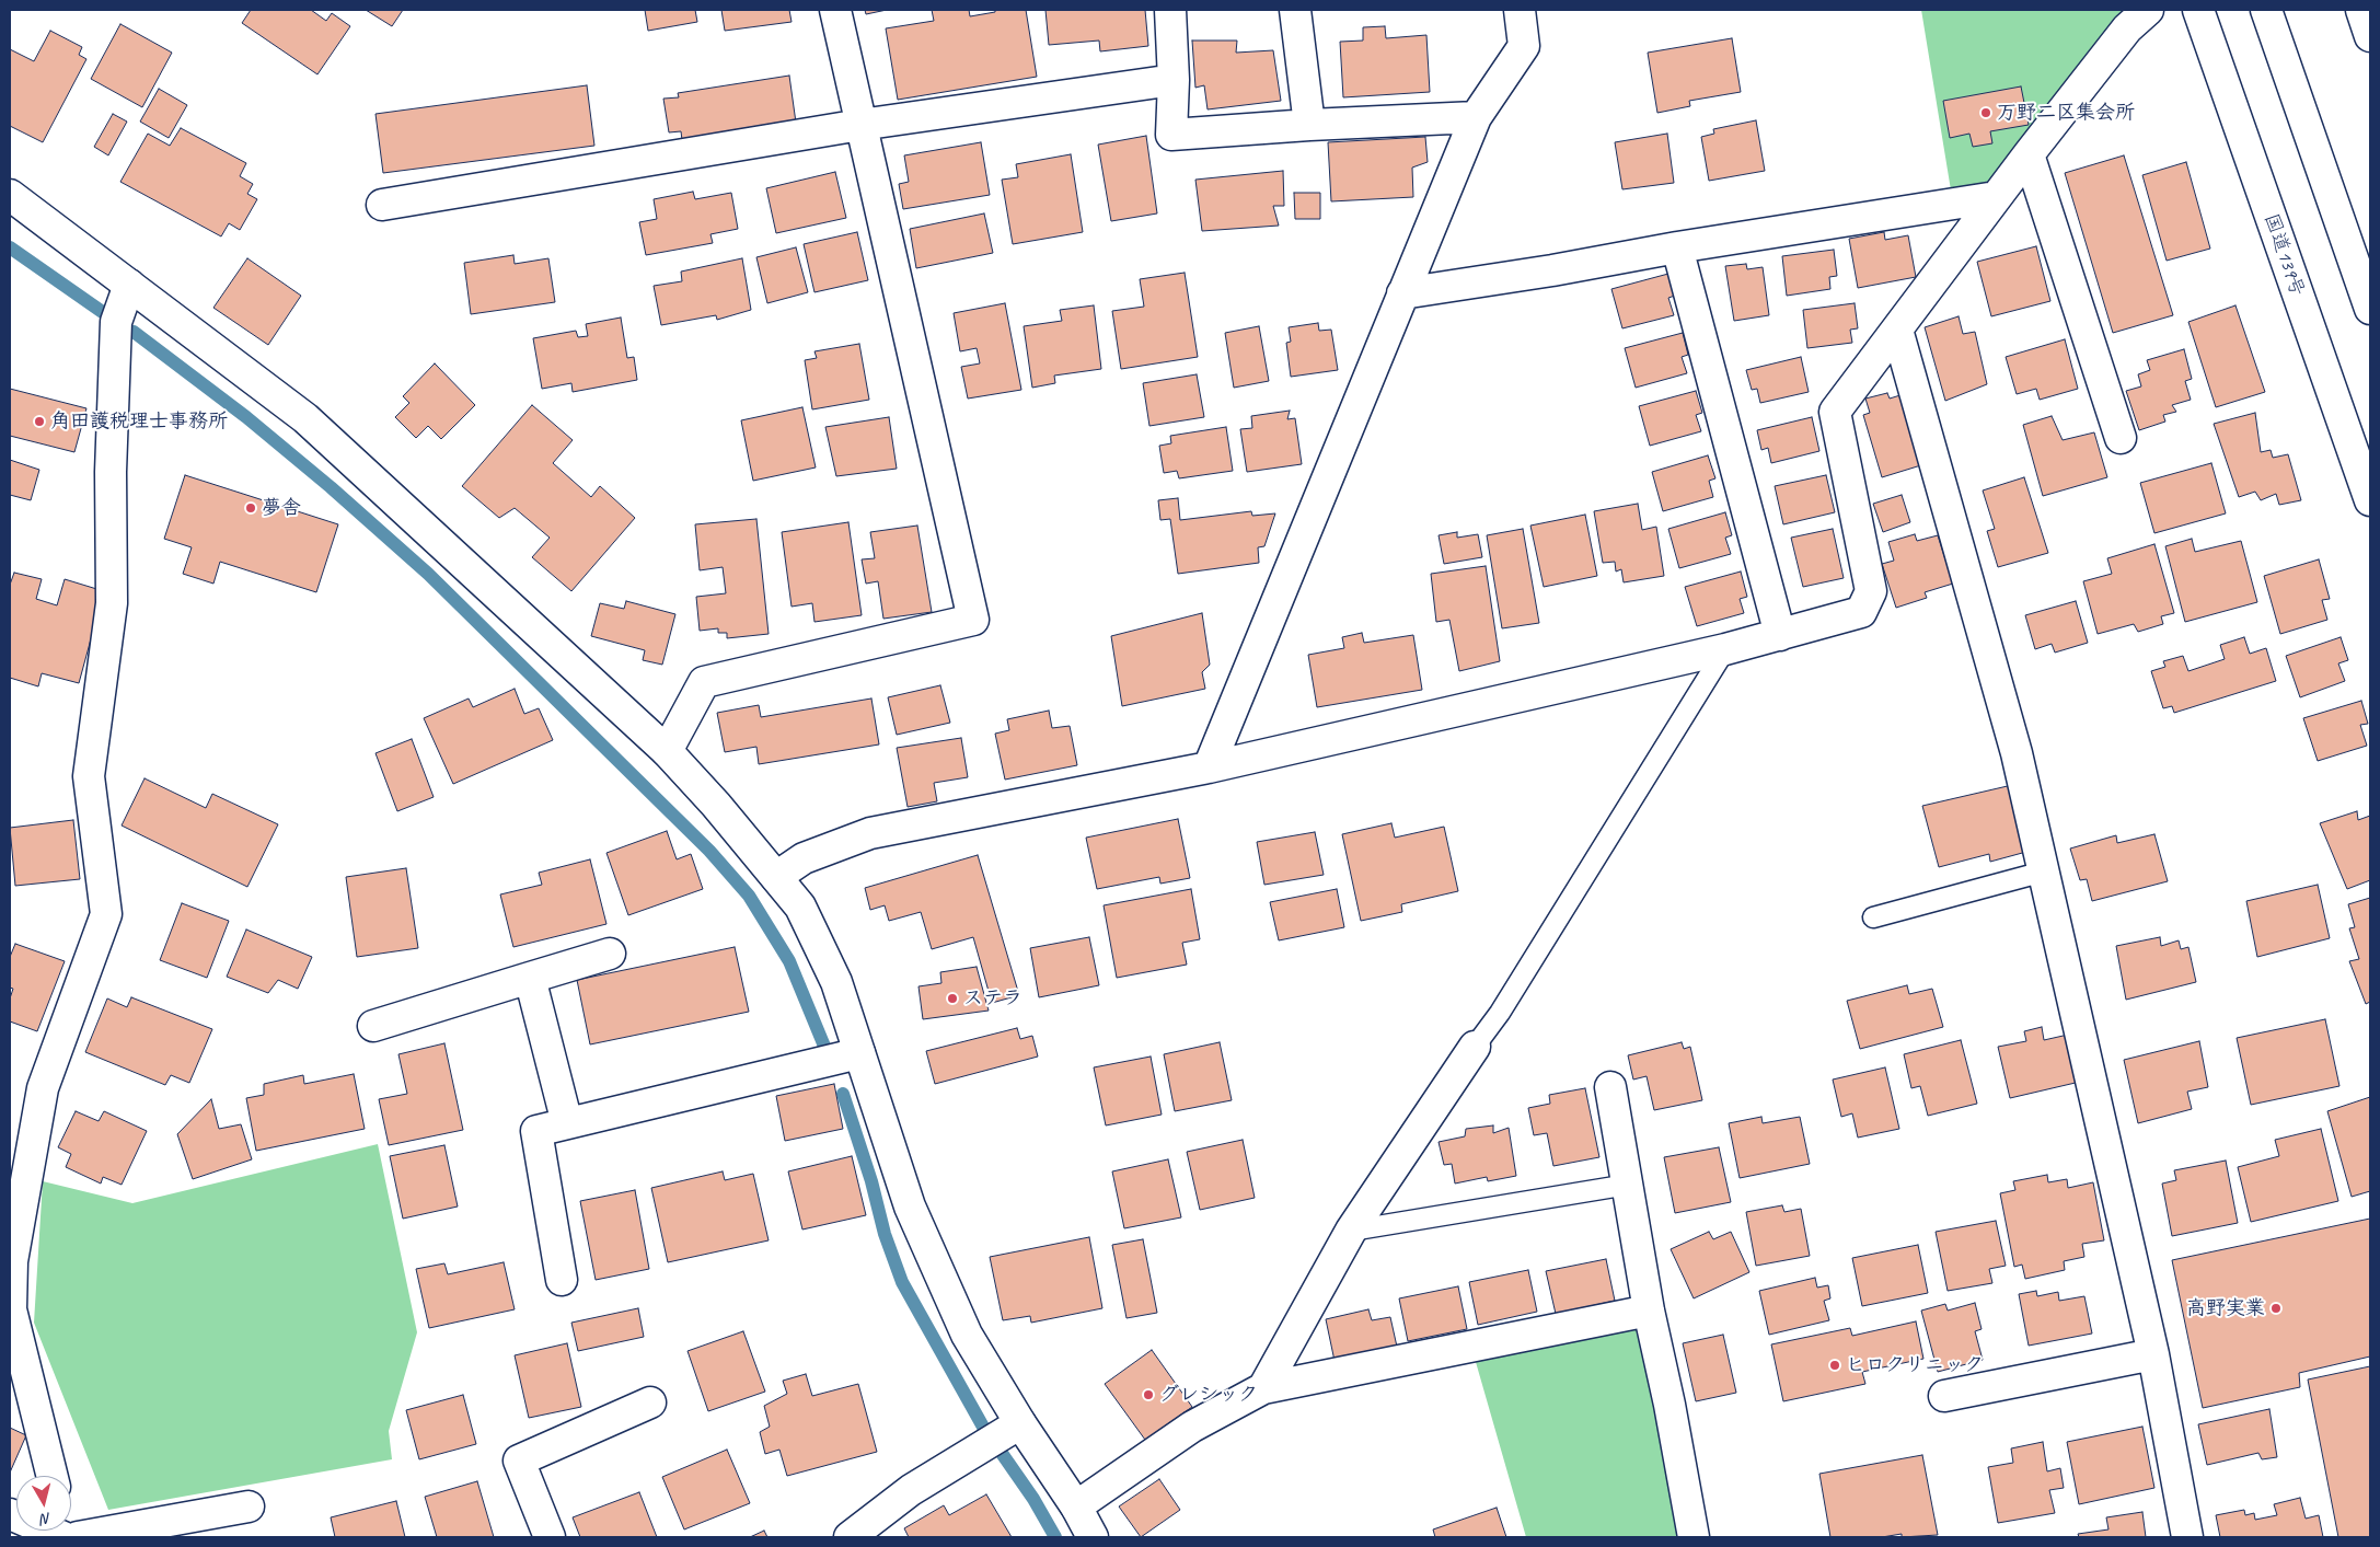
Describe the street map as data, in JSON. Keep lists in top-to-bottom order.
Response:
{
  "streets": {
    "main road": ["国道139号"]
  },
  "places": [
    "万野二区集会所",
    "角田護税理士事務所",
    "夢舎",
    "ステラ",
    "高野実業",
    "ヒロクリニック",
    "グレシック"
  ],
  "north": "bottom"
}
